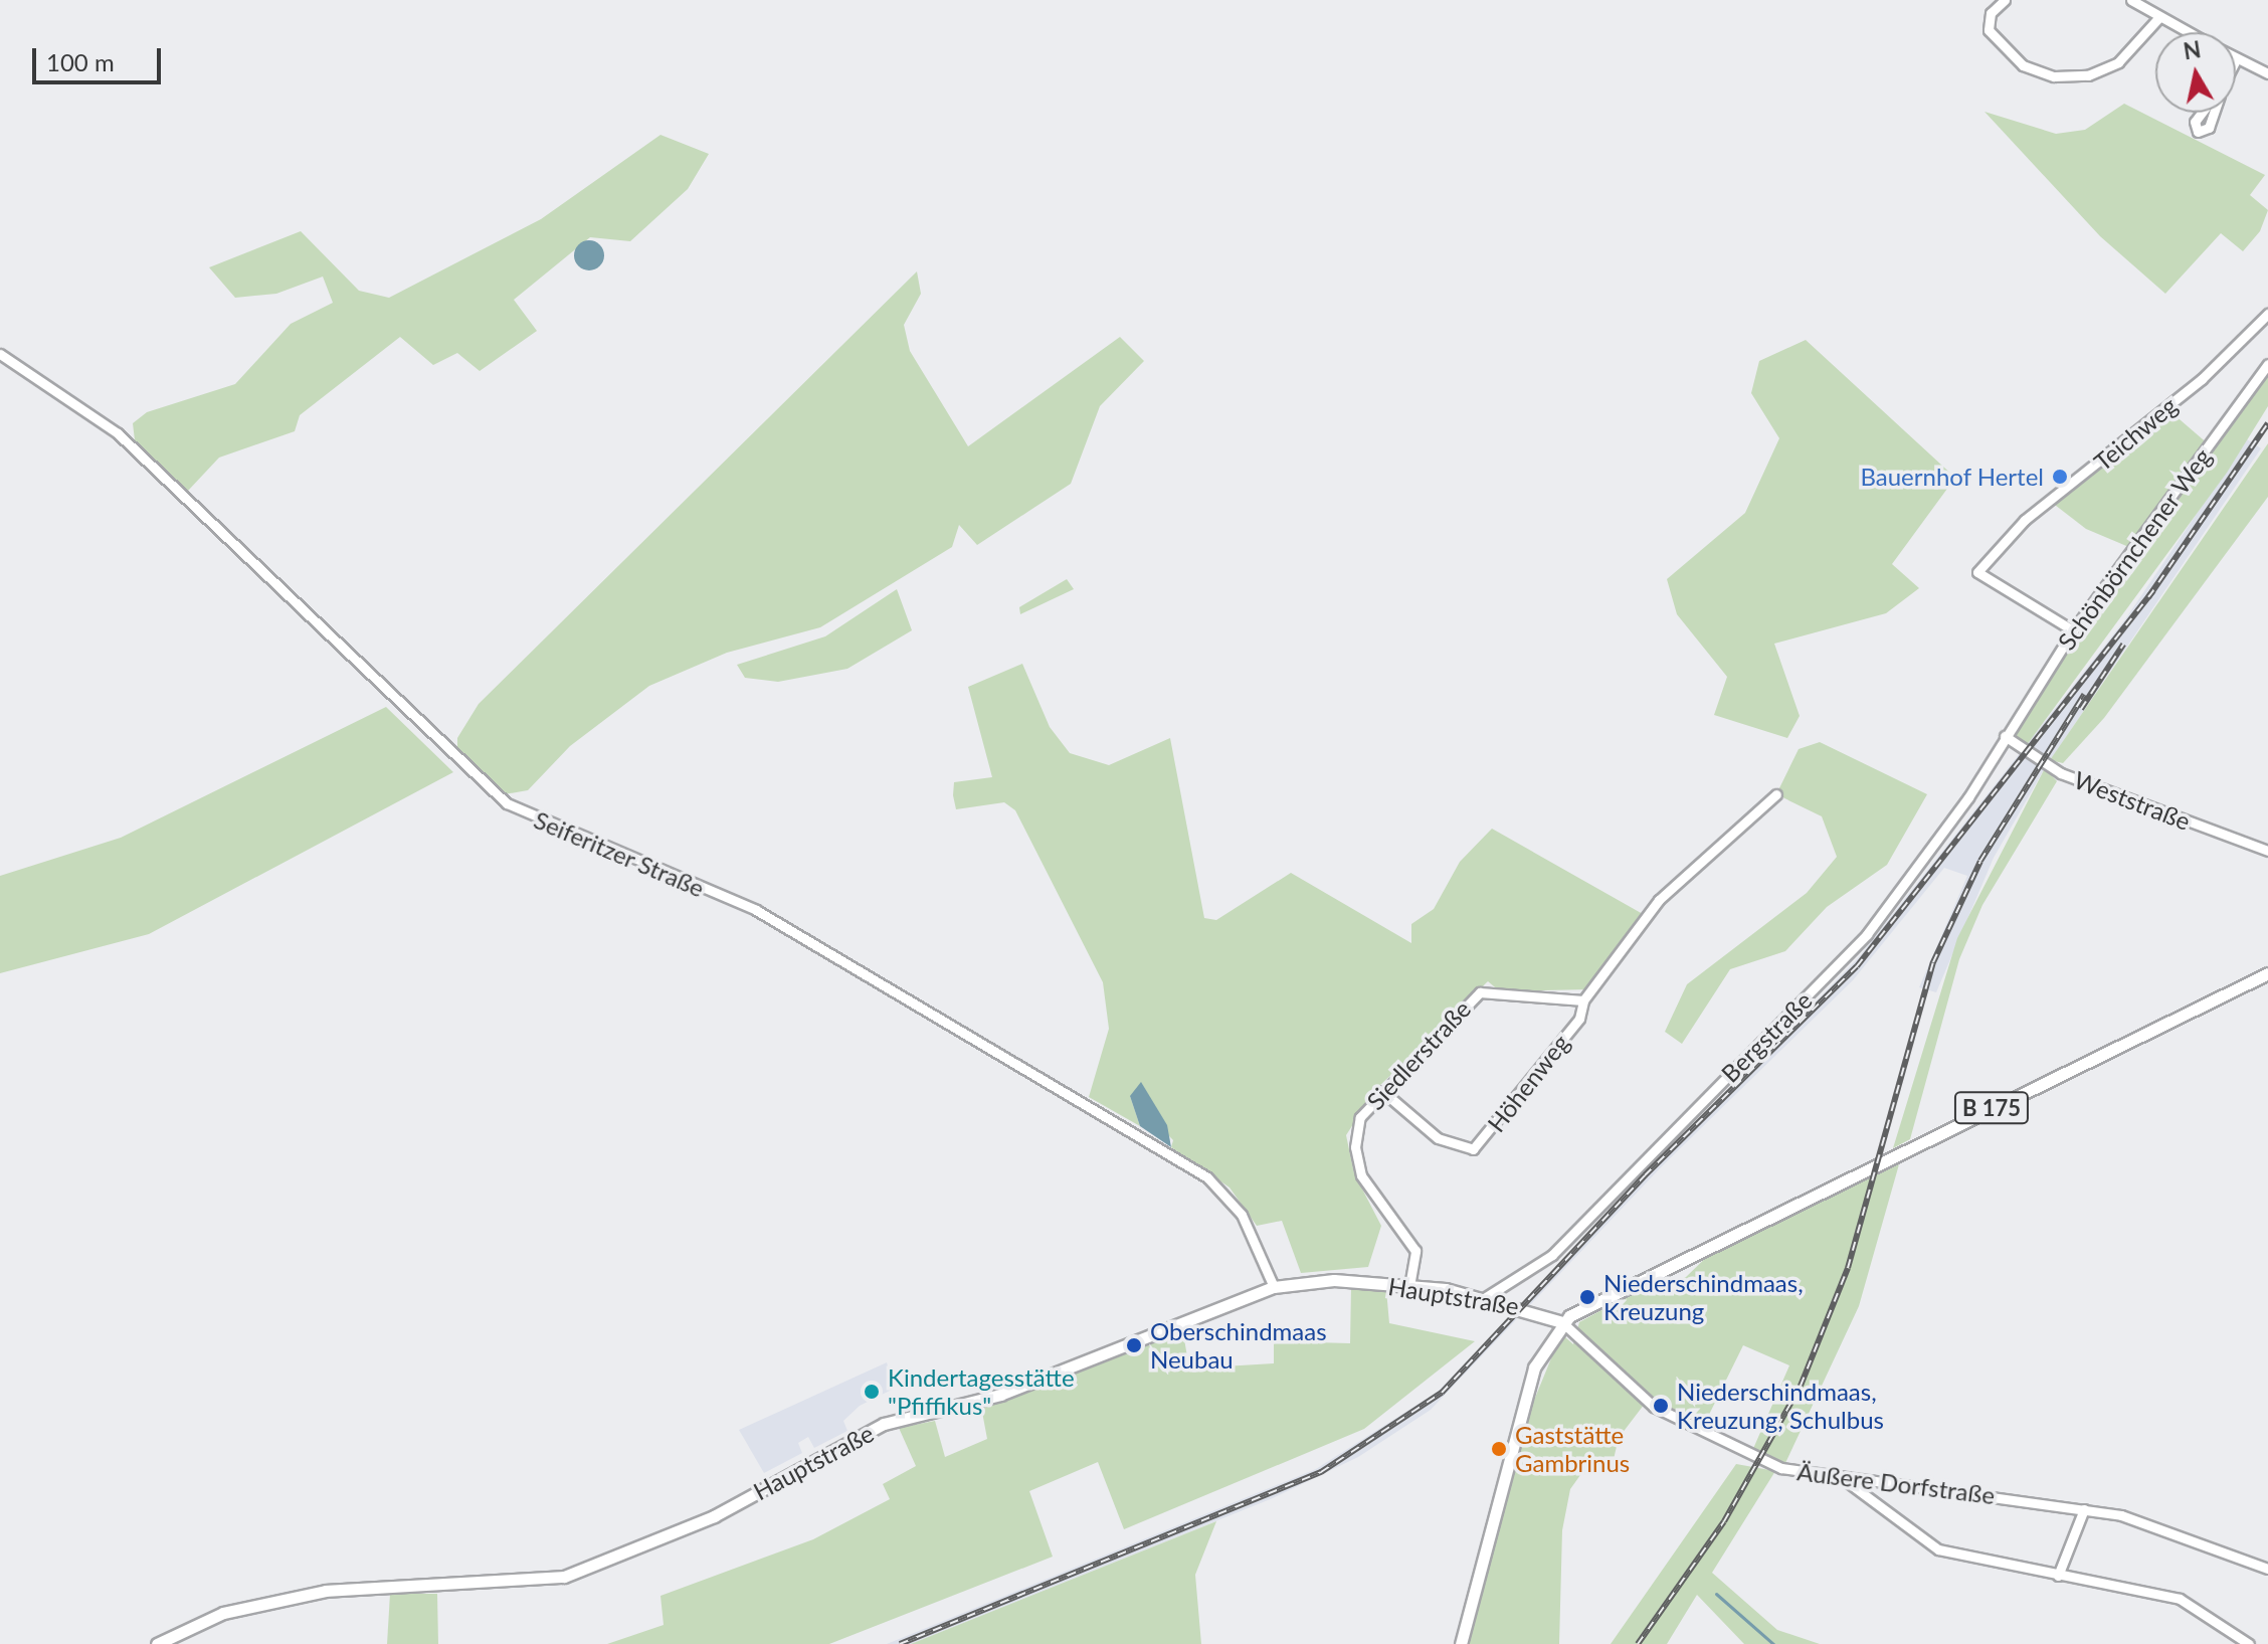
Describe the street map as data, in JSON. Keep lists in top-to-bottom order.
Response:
{
  "streets": {
    "main road": ["B 175", "Hauptstraße"],
    "street": [
      "Teichweg",
      "Schönbörnchener Weg",
      "Weststraße",
      "Seiferitzer Straße",
      "Bergstraße",
      "Siedlerstraße",
      "Höhenweg",
      "Äußere Dorfstraße"
    ]
  },
  "crossings": [
    ["Teichweg", "Schönbörnchener Weg"],
    ["Schönbörnchener Weg", "Weststraße"],
    ["Schönbörnchener Weg", "Bergstraße"],
    ["Weststraße", "Bergstraße"],
    ["Seiferitzer Straße", "Hauptstraße"],
    ["Bergstraße", "Hauptstraße"],
    ["Siedlerstraße", "Höhenweg"],
    ["Siedlerstraße", "Hauptstraße"],
    ["B 175", "Hauptstraße"],
    ["B 175", "Äußere Dorfstraße"],
    ["Hauptstraße", "Äußere Dorfstraße"]
  ],
  "places": [
    "Bauernhof Hertel",
    "Niederschindmaas, Kreuzung",
    "Oberschindmaas Neubau",
    "Kindertagesstätte \"Pfiffikus\"",
    "Niederschindmaas, Kreuzung, Schulbus",
    "Gaststätte Gambrinus"
  ],
  "scale_bar": "100 m",
  "north": "top"
}
